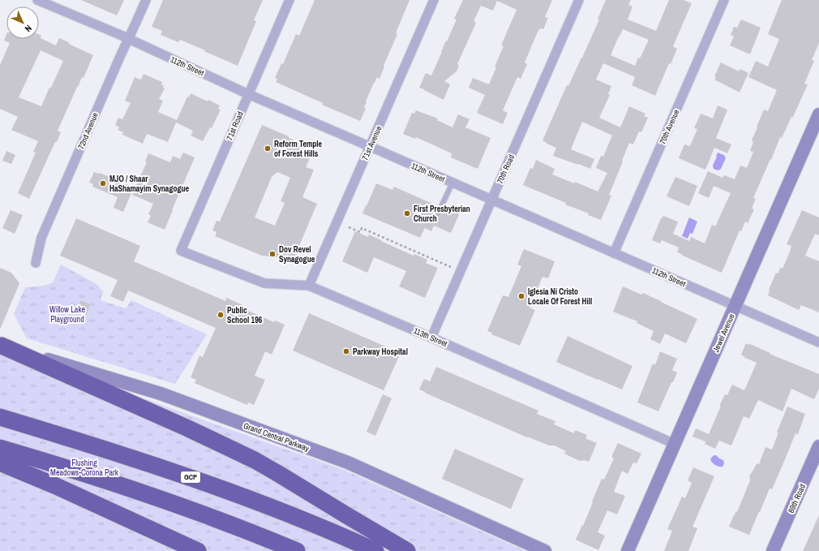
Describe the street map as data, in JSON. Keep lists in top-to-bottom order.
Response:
{
  "streets": {
    "highway": ["GCP"],
    "street": [
      "112th Street",
      "71st Road",
      "70th Avenue",
      "72nd Avenue",
      "71st Avenue",
      "70th Road",
      "Jewel Avenue",
      "113th Street",
      "Grand Central Parkway",
      "69th Road"
    ]
  },
  "crossings": [
    ["112th Street", "71st Road"],
    ["112th Street", "70th Avenue"],
    ["112th Street", "72nd Avenue"],
    ["112th Street", "71st Avenue"],
    ["112th Street", "70th Road"],
    ["112th Street", "Jewel Avenue"],
    ["71st Road", "113th Street"],
    ["71st Avenue", "113th Street"],
    ["70th Road", "113th Street"],
    ["Jewel Avenue", "113th Street"]
  ],
  "parks": ["Willow Lake Playground", "Flushing Meadows-Corona Park"],
  "places": [
    "Reform Temple of Forest Hills",
    "MJO / Shaar HaShamayim Synagogue",
    "First Presbyterian Church",
    "Dov Revel Synagogue",
    "Iglesia Ni Cristo Locale Of Forest Hill",
    "Public School 196",
    "Parkway Hospital"
  ],
  "north": "bottom right"
}
